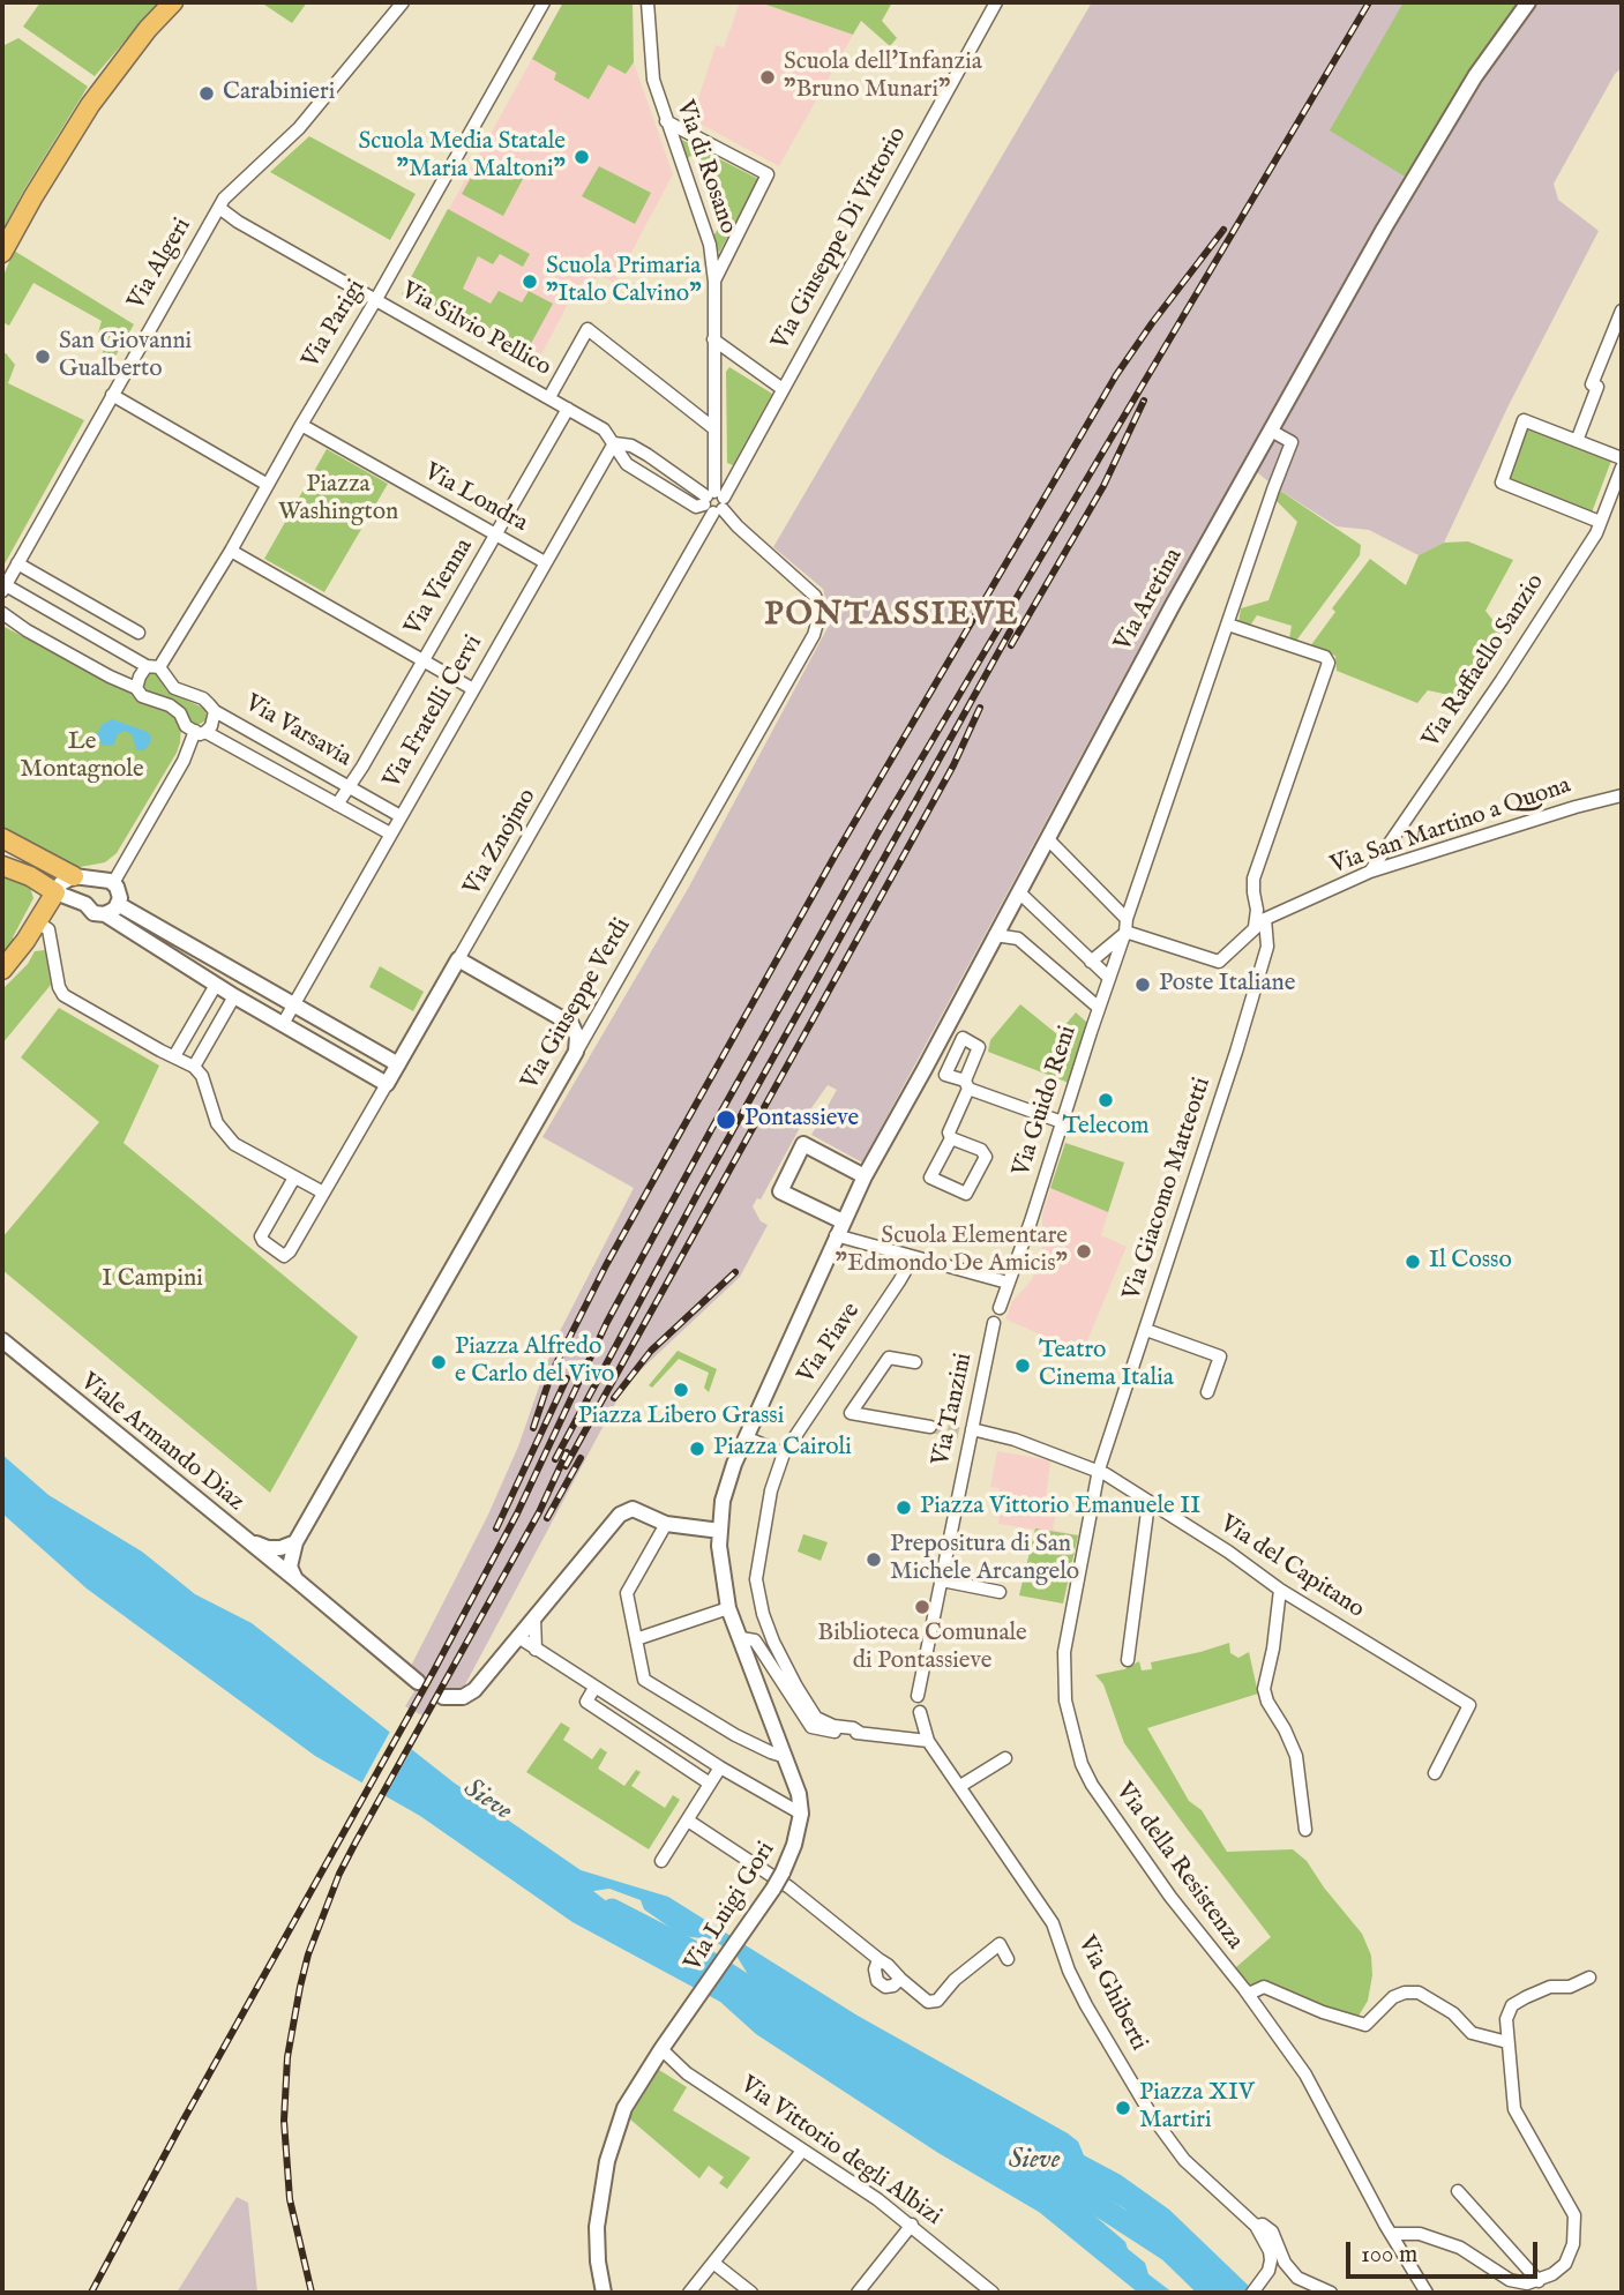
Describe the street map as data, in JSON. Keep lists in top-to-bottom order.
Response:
{
  "streets": {
    "street": [
      "Via di Rosano",
      "Via Giuseppe Di Vittorio",
      "Via Algeri",
      "Via Parigi",
      "Via Silvio Pellico",
      "Via Londra",
      "Via Vienna",
      "Via Aretina",
      "Via Raffaello Sanzio",
      "Via Fratelli Cervi",
      "Via Varsavia",
      "Via San Martino a Quona",
      "Via Znojmo",
      "Via Giuseppe Verdi",
      "Via Guido Reni",
      "Via Giacomo Matteotti",
      "Via Piave",
      "Via Tanzini",
      "Viale Armando Diaz",
      "Via del Capitano",
      "Via della Resistenza",
      "Via Luigi Gori",
      "Via Ghiberti",
      "Via Vittorio degli Albizi"
    ]
  },
  "crossings": [
    ["Via di Rosano", "Via Giuseppe Di Vittorio"],
    ["Via di Rosano", "Via Silvio Pellico"],
    ["Via di Rosano", "Via Znojmo"],
    ["Via di Rosano", "Via Giuseppe Verdi"],
    ["Via Giuseppe Di Vittorio", "Via Silvio Pellico"],
    ["Via Giuseppe Di Vittorio", "Via Znojmo"],
    ["Via Giuseppe Di Vittorio", "Via Giuseppe Verdi"],
    ["Via Algeri", "Via Silvio Pellico"],
    ["Via Algeri", "Via Varsavia"],
    ["Via Parigi", "Via Silvio Pellico"],
    ["Via Parigi", "Via Londra"],
    ["Via Parigi", "Via Varsavia"],
    ["Via Silvio Pellico", "Via Vienna"],
    ["Via Silvio Pellico", "Via Fratelli Cervi"],
    ["Via Silvio Pellico", "Via Znojmo"],
    ["Via Silvio Pellico", "Via Giuseppe Verdi"],
    ["Via Londra", "Via Vienna"],
    ["Via Londra", "Via Fratelli Cervi"],
    ["Via Vienna", "Via Varsavia"],
    ["Via Aretina", "Via Guido Reni"],
    ["Via Aretina", "Via Luigi Gori"],
    ["Via Raffaello Sanzio", "Via San Martino a Quona"],
    ["Via Fratelli Cervi", "Via Varsavia"],
    ["Via San Martino a Quona", "Via Guido Reni"],
    ["Via San Martino a Quona", "Via Giacomo Matteotti"],
    ["Via Znojmo", "Via Giuseppe Verdi"],
    ["Via Giuseppe Verdi", "Viale Armando Diaz"],
    ["Via Giacomo Matteotti", "Via del Capitano"],
    ["Via Giacomo Matteotti", "Via della Resistenza"],
    ["Via Tanzini", "Via del Capitano"],
    ["Via del Capitano", "Via della Resistenza"],
    ["Via Luigi Gori", "Via Vittorio degli Albizi"]
  ],
  "districts": ["PONTASSIEVE"],
  "water": ["Sieve"],
  "parks": ["Piazza Washington", "Le Montagnole", "I Campini"],
  "places": [
    "Scuola dell'Infanzia \"Bruno Munari\"",
    "Carabinieri",
    "Scuola Media Statale \"Maria Maltoni\"",
    "Scuola Primaria \"Italo Calvino\"",
    "San Giovanni Gualberto",
    "Poste Italiane",
    "Telecom",
    "Pontassieve",
    "Scuola Elementare \"Edmondo De Amicis\"",
    "Il Cosso",
    "Piazza Alfredo e Carlo del Vivo",
    "Teatro Cinema Italia",
    "Piazza Libero Grassi",
    "Piazza Cairoli",
    "Piazza Vittorio Emanuele II",
    "Prepositura di San Michele Arcangelo",
    "Biblioteca Comunale di Pontassieve",
    "Piazza XIV Martiri"
  ],
  "scale_bar": "100 m"
}
